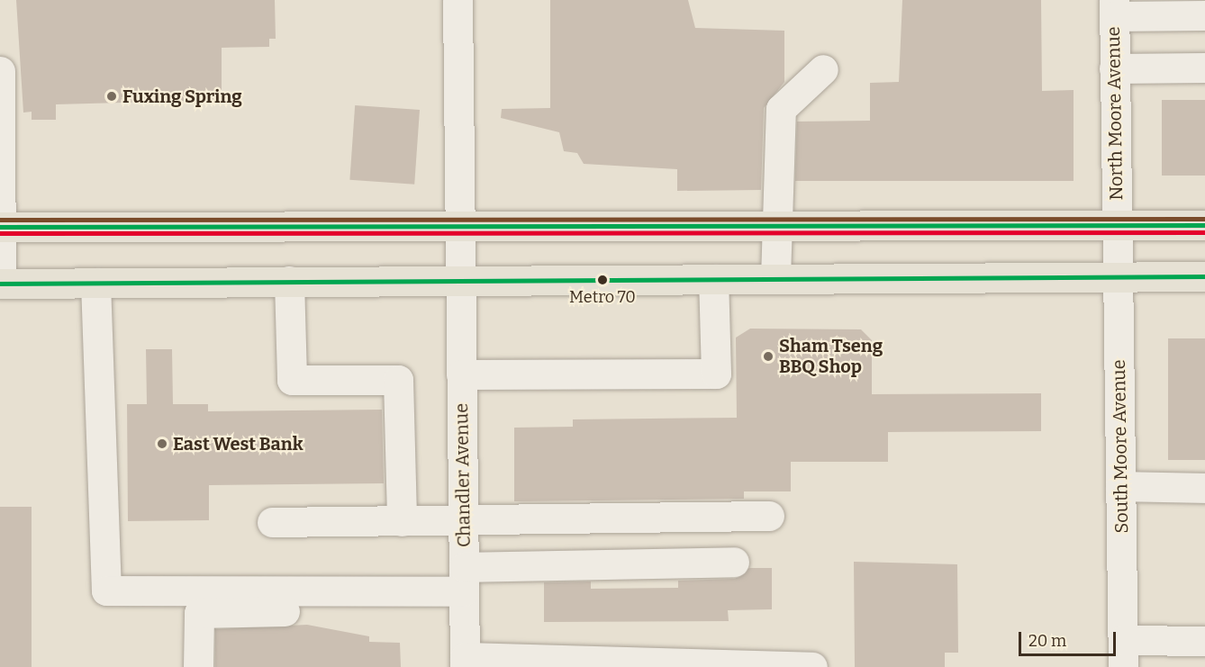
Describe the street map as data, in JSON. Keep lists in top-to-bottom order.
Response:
{
  "streets": {
    "street": ["North Moore Avenue", "South Moore Avenue", "Chandler Avenue"]
  },
  "crossings": [
    ["North Moore Avenue", "South Moore Avenue"]
  ],
  "places": [
    "Fuxing Spring",
    "Metro 70",
    "Sham Tseng BBQ Shop",
    "East West Bank"
  ],
  "lines": ["transit line 70"],
  "scale_bar": "20 m"
}
